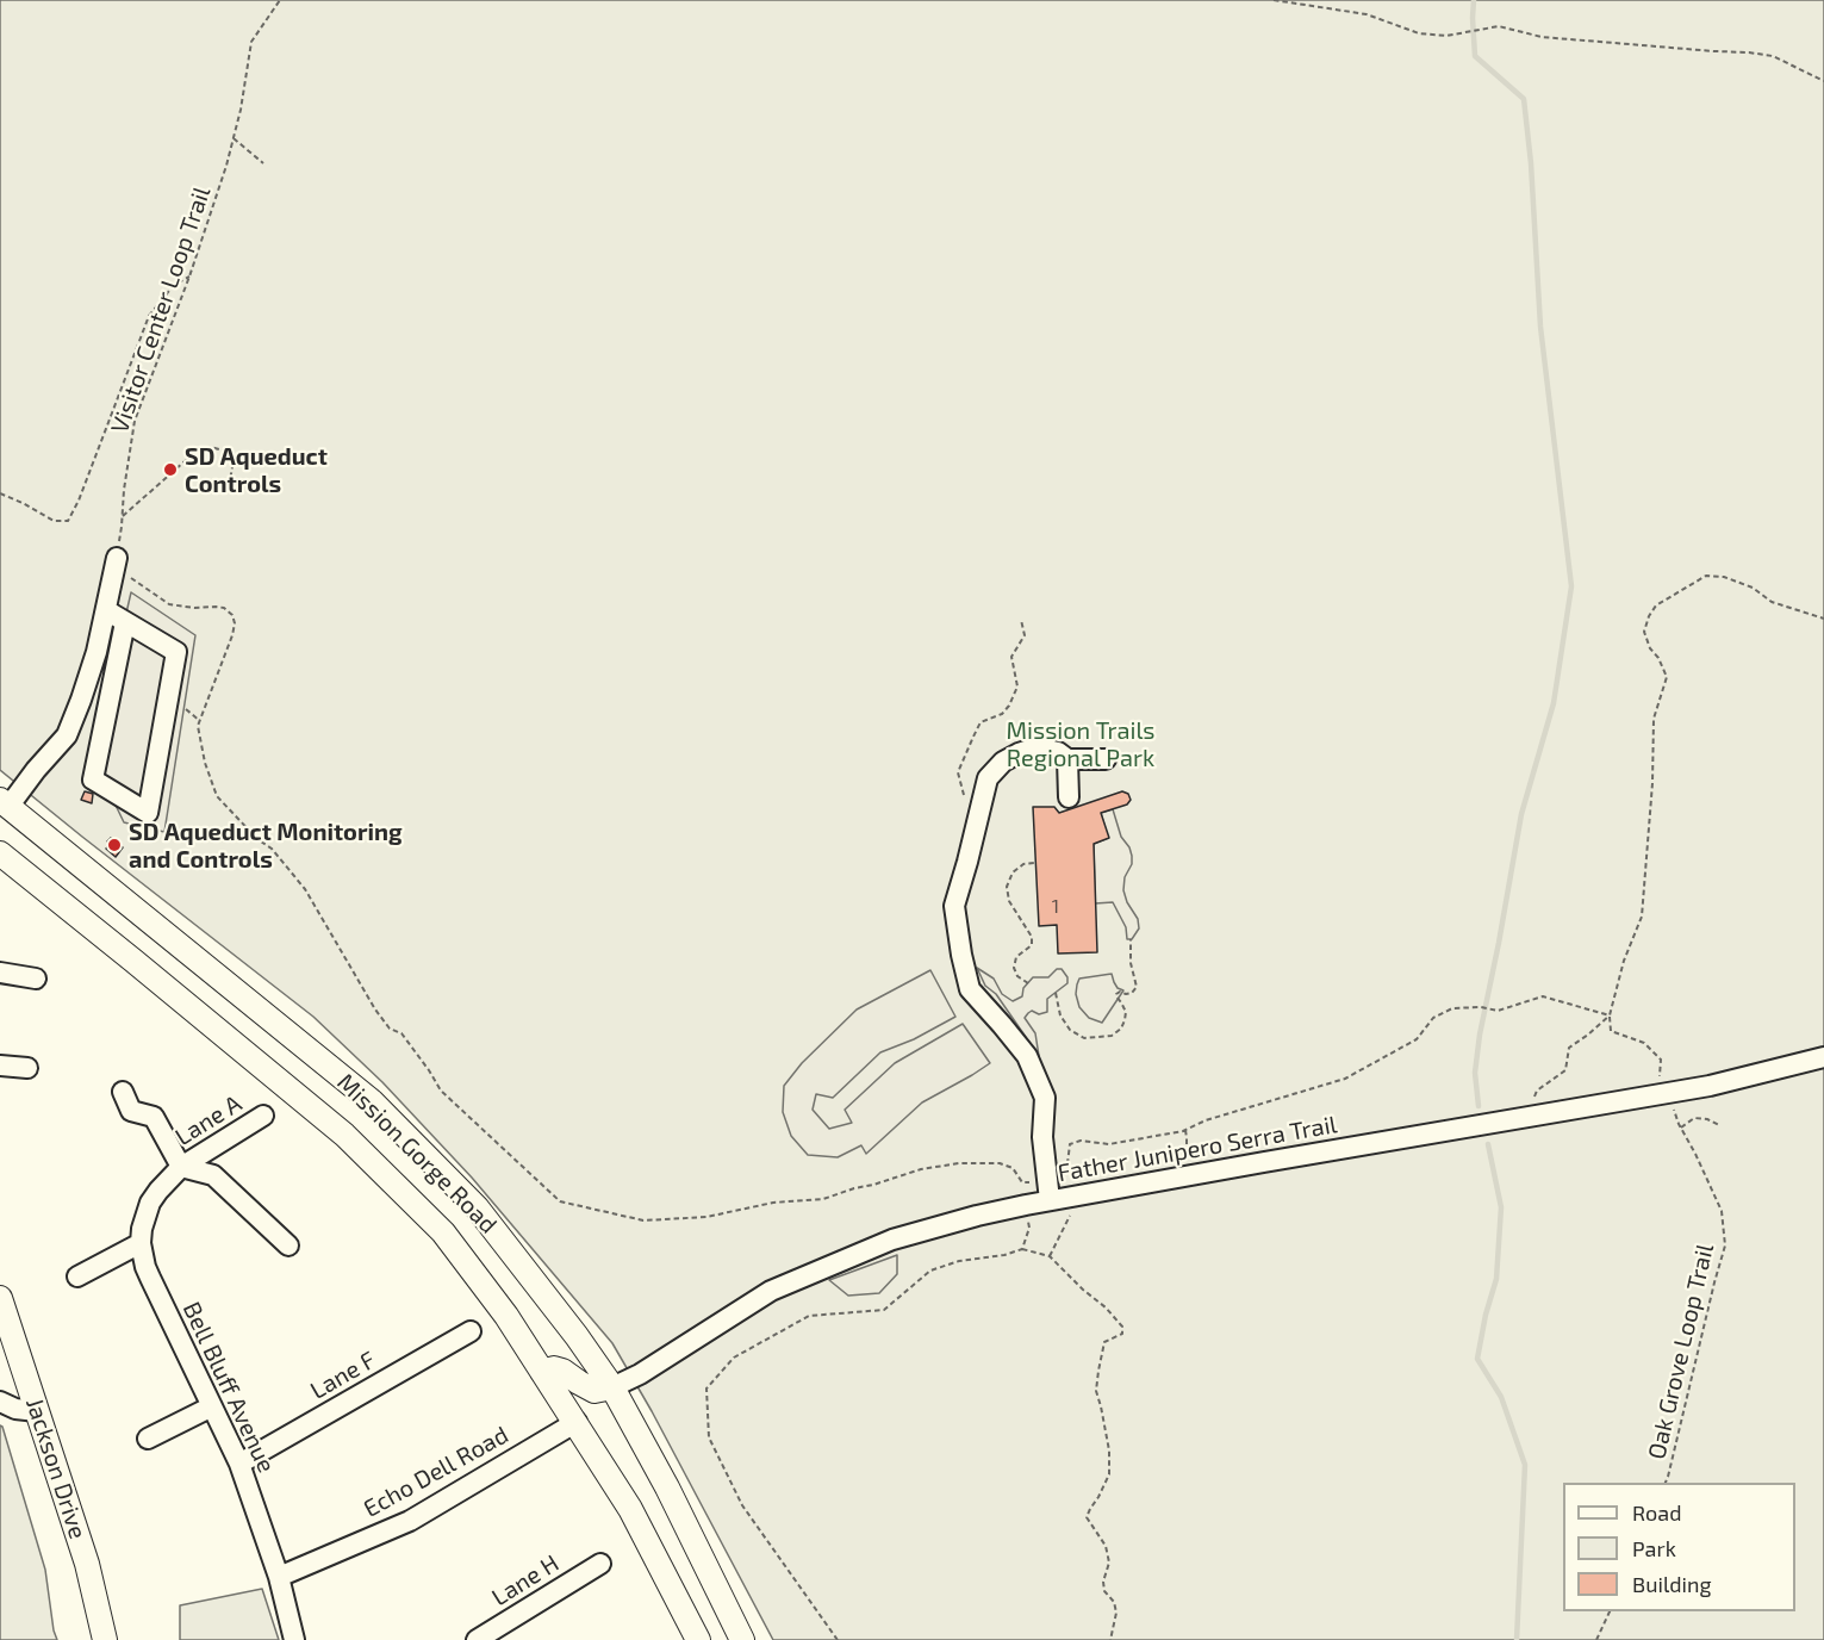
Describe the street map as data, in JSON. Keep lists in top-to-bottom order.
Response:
{
  "streets": {
    "main road": ["Mission Gorge Road", "Jackson Drive"],
    "street": [
      "Lane A",
      "Father Junipero Serra Trail",
      "Lane F",
      "Bell Bluff Avenue",
      "Echo Dell Road",
      "Lane H"
    ],
    "path": ["Visitor Center Loop Trail", "Oak Grove Loop Trail"]
  },
  "crossings": [
    ["Lane A", "Bell Bluff Avenue"],
    ["Father Junipero Serra Trail", "Mission Gorge Road"],
    ["Father Junipero Serra Trail", "Oak Grove Loop Trail"],
    ["Mission Gorge Road", "Echo Dell Road"],
    ["Lane F", "Bell Bluff Avenue"],
    ["Bell Bluff Avenue", "Echo Dell Road"]
  ],
  "parks": ["Mission Trails Regional Park"],
  "places": ["SD Aqueduct Controls", "SD Aqueduct Monitoring and Controls"],
  "house_numbers": ["1"],
  "legend": ["Road", "Park", "Building"]
}
